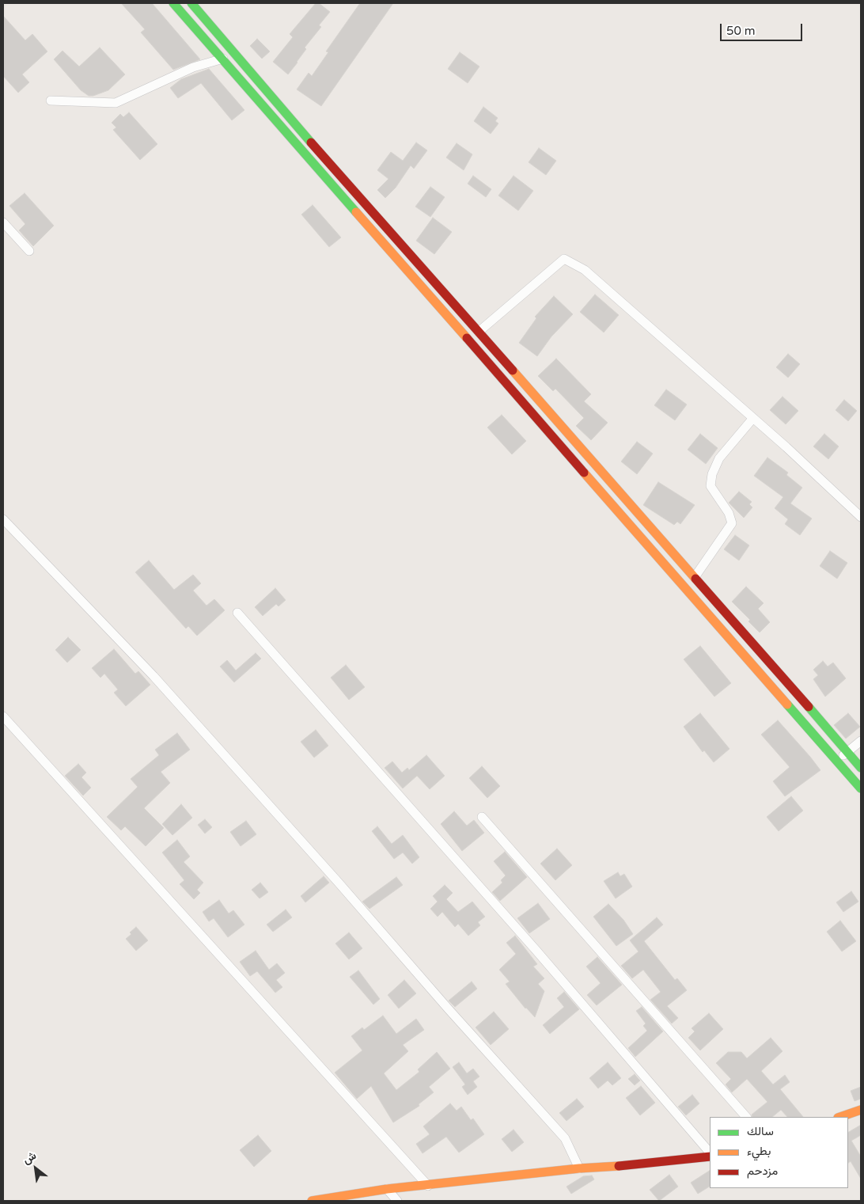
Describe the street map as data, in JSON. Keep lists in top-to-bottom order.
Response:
{
  "legend": ["سالك", "بطيء", "مزدحم"],
  "scale_bar": "50 m",
  "north": "top left"
}
